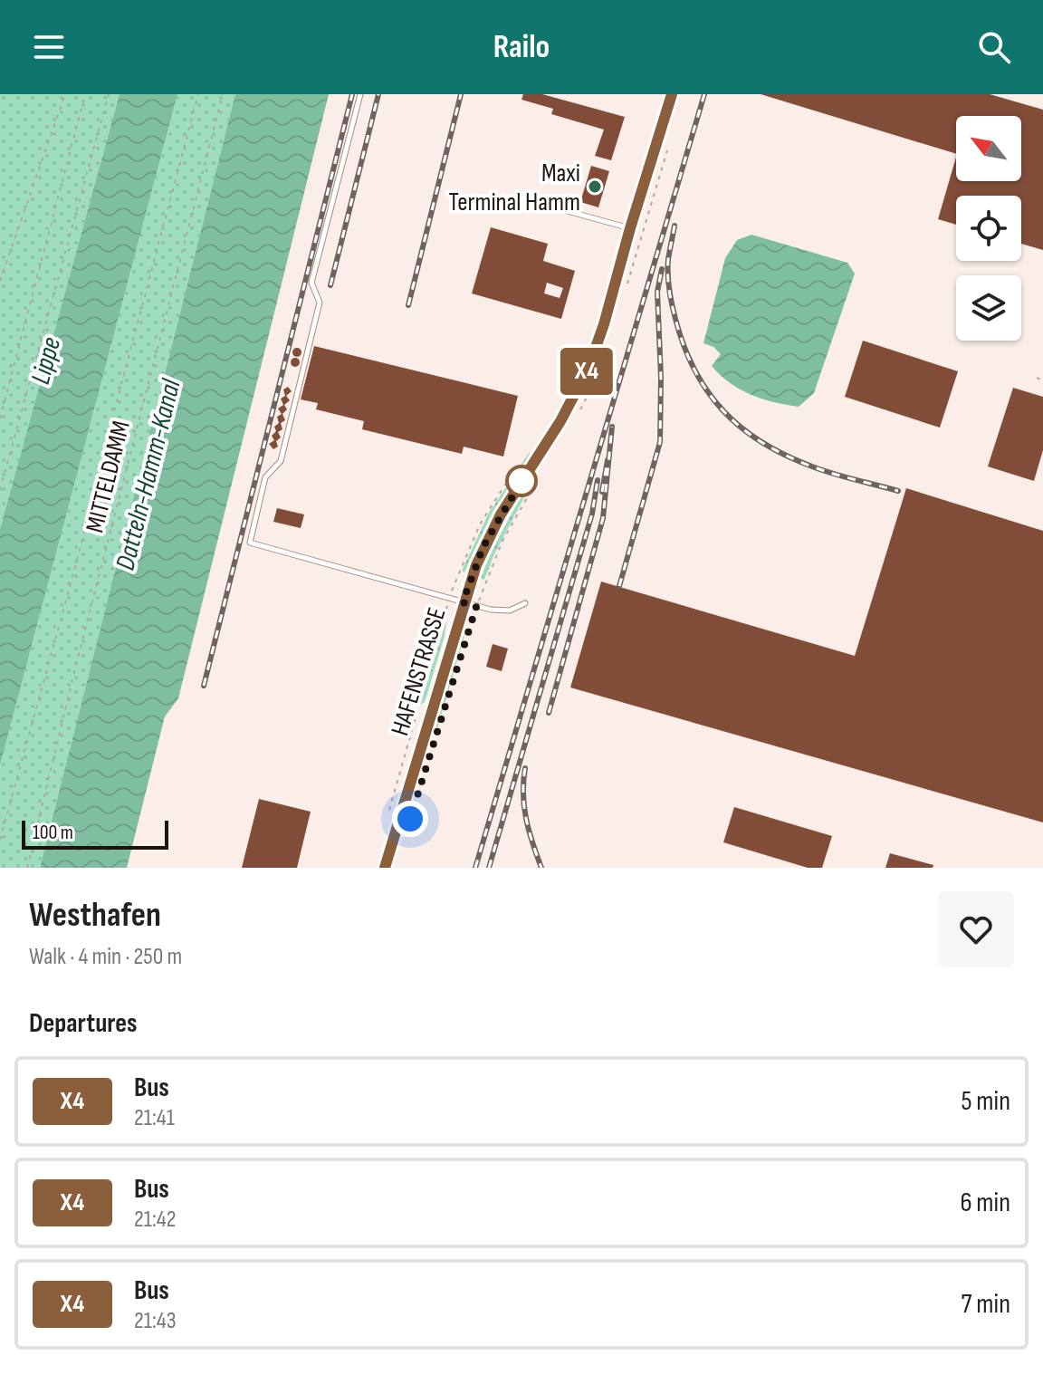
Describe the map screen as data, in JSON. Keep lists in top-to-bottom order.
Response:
{
  "streets": {
    "street": ["HAFENSTRASSE"],
    "path": ["MITTELDAMM"]
  },
  "water": ["Lippe", "Datteln-Hamm-Kanal"],
  "places": ["Maxi Terminal Hamm"],
  "lines": ["bus line X4"],
  "scale_bar": "100 m",
  "north": "top left",
  "page": {
    "header": "Railo",
    "on_map": "X4",
    "scale": "100 m",
    "heading": [
      ["Westhafen", "Walk · 4 min · 250 m"],
      "Departures"
    ],
    "list": [
      {
        "mark": "X4",
        "name": "Bus",
        "note": "21:41",
        "value": "5 min"
      },
      {
        "mark": "X4",
        "name": "Bus",
        "note": "21:42",
        "value": "6 min"
      },
      {
        "mark": "X4",
        "name": "Bus",
        "note": "21:43",
        "value": "7 min"
      }
    ]
  }
}
